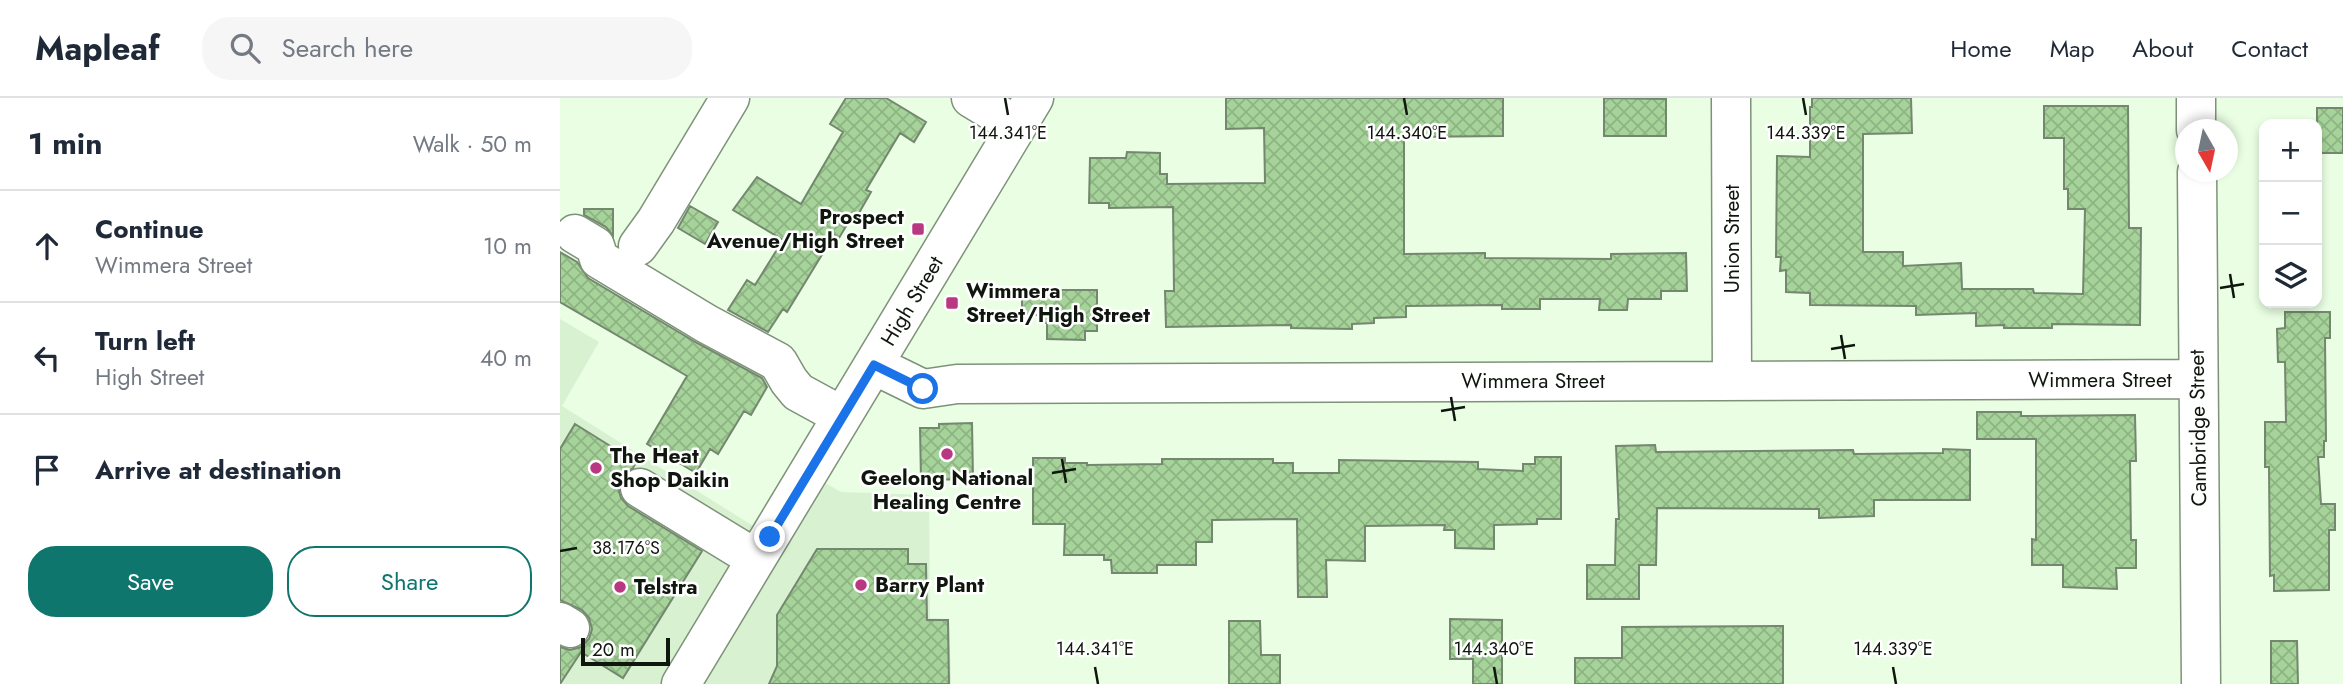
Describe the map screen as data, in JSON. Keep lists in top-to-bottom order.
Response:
{
  "streets": {
    "street": [
      "Union Street",
      "High Street",
      "Wimmera Street",
      "Cambridge Street"
    ]
  },
  "crossings": [
    ["Union Street", "Wimmera Street"],
    ["High Street", "Wimmera Street"],
    ["Wimmera Street", "Cambridge Street"]
  ],
  "places": {
    "transit": ["Prospect Avenue/High Street", "Wimmera Street/High Street"],
    "other": [
      "Geelong National Healing Centre",
      "The Heat Shop Daikin",
      "Barry Plant",
      "Telstra"
    ]
  },
  "scale_bar": "20 m",
  "north": "bottom",
  "page": {
    "header": "Mapleaf",
    "search": "Search here",
    "nav": [
      "Home",
      "Map",
      "About",
      "Contact"
    ],
    "heading": ["1 min", "Walk · 50 m"],
    "map_buttons": ["+", "−"],
    "list": [
      ["Continue", "Wimmera Street", "10 m"],
      ["Turn left", "High Street", "40 m"],
      "Arrive at destination"
    ],
    "buttons": ["Save", "Share"],
    "scale": "20 m"
  },
  "coordinates": [
    "144.341°E",
    "144.340°E",
    "144.339°E",
    "38.176°S"
  ]
}
